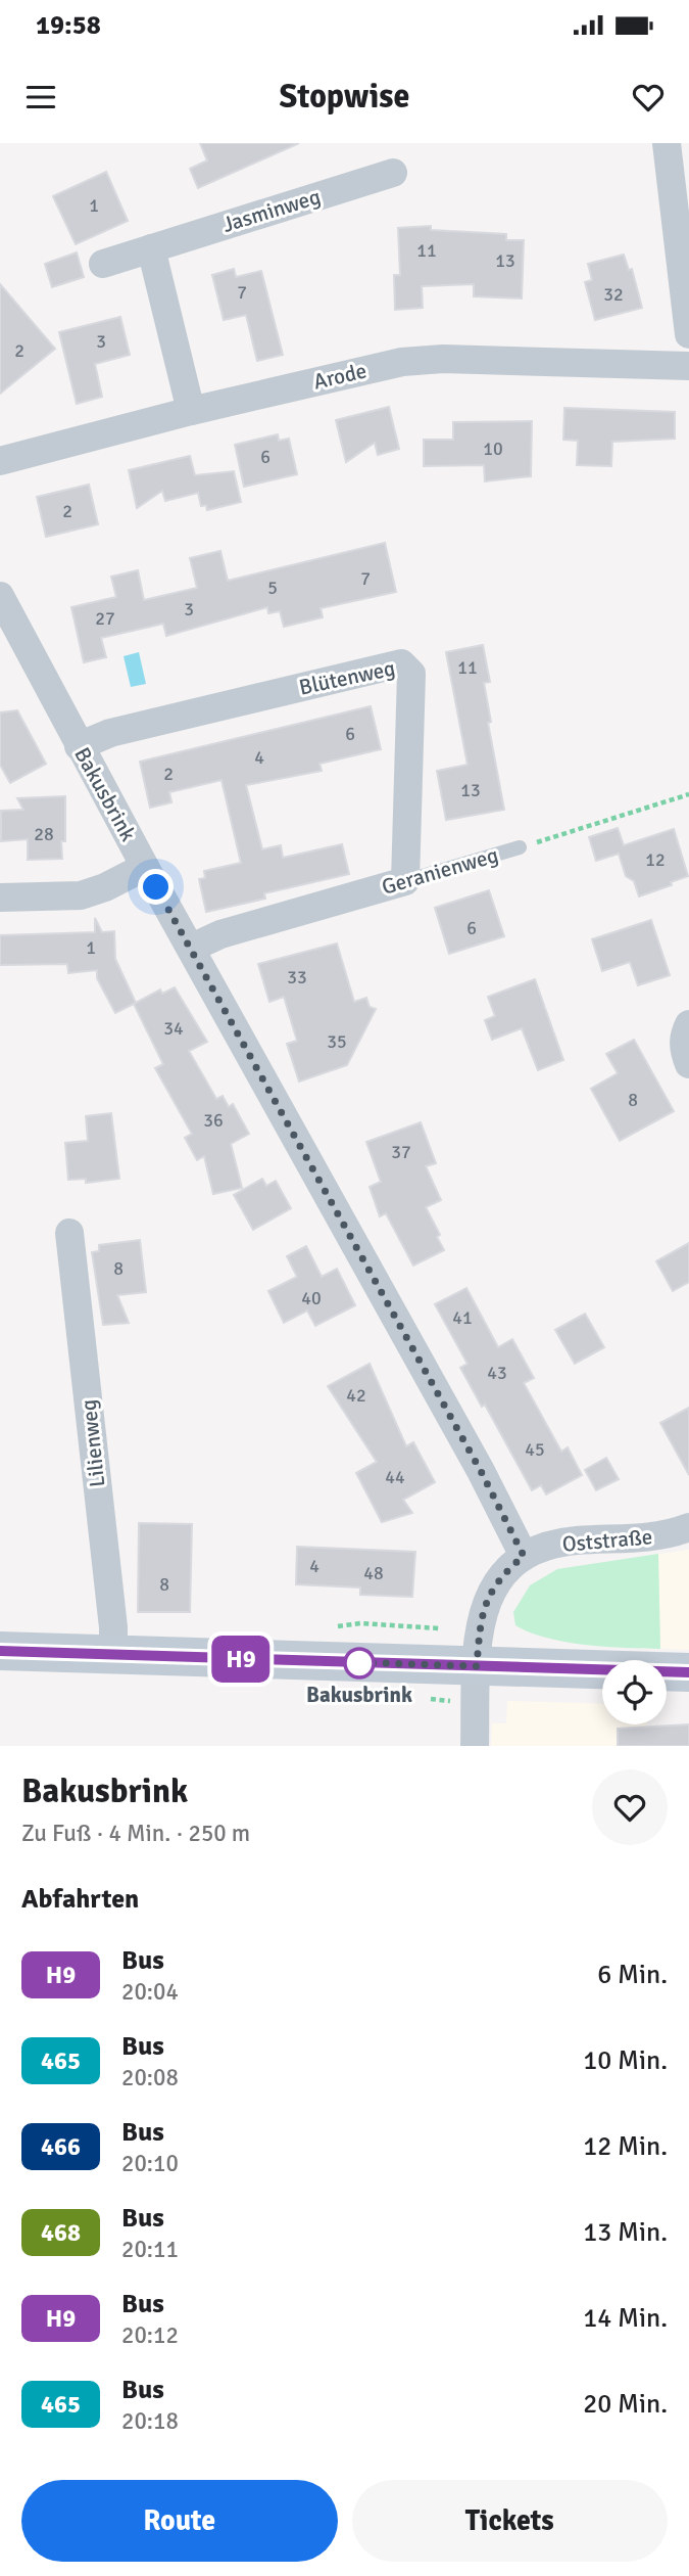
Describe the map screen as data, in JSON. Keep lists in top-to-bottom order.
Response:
{
  "streets": {
    "street": [
      "Jasminweg",
      "Arode",
      "Blütenweg",
      "Bakusbrink",
      "Geranienweg",
      "Lilienweg",
      "Oststraße"
    ]
  },
  "crossings": [
    ["Blütenweg", "Bakusbrink"],
    ["Blütenweg", "Geranienweg"],
    ["Bakusbrink", "Geranienweg"],
    ["Bakusbrink", "Oststraße"]
  ],
  "places": ["Bakusbrink"],
  "lines": ["bus line H9"],
  "house_numbers": [
    "1",
    "11",
    "13",
    "7",
    "32",
    "3",
    "2",
    "10",
    "6",
    "2",
    "7",
    "5",
    "3",
    "27",
    "11",
    "6",
    "4",
    "2",
    "13",
    "28",
    "12",
    "6",
    "1",
    "33",
    "34",
    "35",
    "8",
    "36",
    "37",
    "8",
    "40",
    "41",
    "43",
    "42",
    "45",
    "44",
    "4",
    "48",
    "8"
  ],
  "page": {
    "status": "19:58",
    "header": "Stopwise",
    "on_map": "H9",
    "heading": [
      ["Bakusbrink", "Zu Fuß · 4 Min. · 250 m"],
      "Abfahrten"
    ],
    "list": [
      {
        "mark": "H9",
        "name": "Bus",
        "note": "20:04",
        "value": "6 Min."
      },
      {
        "mark": "465",
        "name": "Bus",
        "note": "20:08",
        "value": "10 Min."
      },
      {
        "mark": "466",
        "name": "Bus",
        "note": "20:10",
        "value": "12 Min."
      },
      {
        "mark": "468",
        "name": "Bus",
        "note": "20:11",
        "value": "13 Min."
      },
      {
        "mark": "H9",
        "name": "Bus",
        "note": "20:12",
        "value": "14 Min."
      },
      {
        "mark": "465",
        "name": "Bus",
        "note": "20:18",
        "value": "20 Min."
      }
    ],
    "buttons": ["Route", "Tickets"]
  }
}
